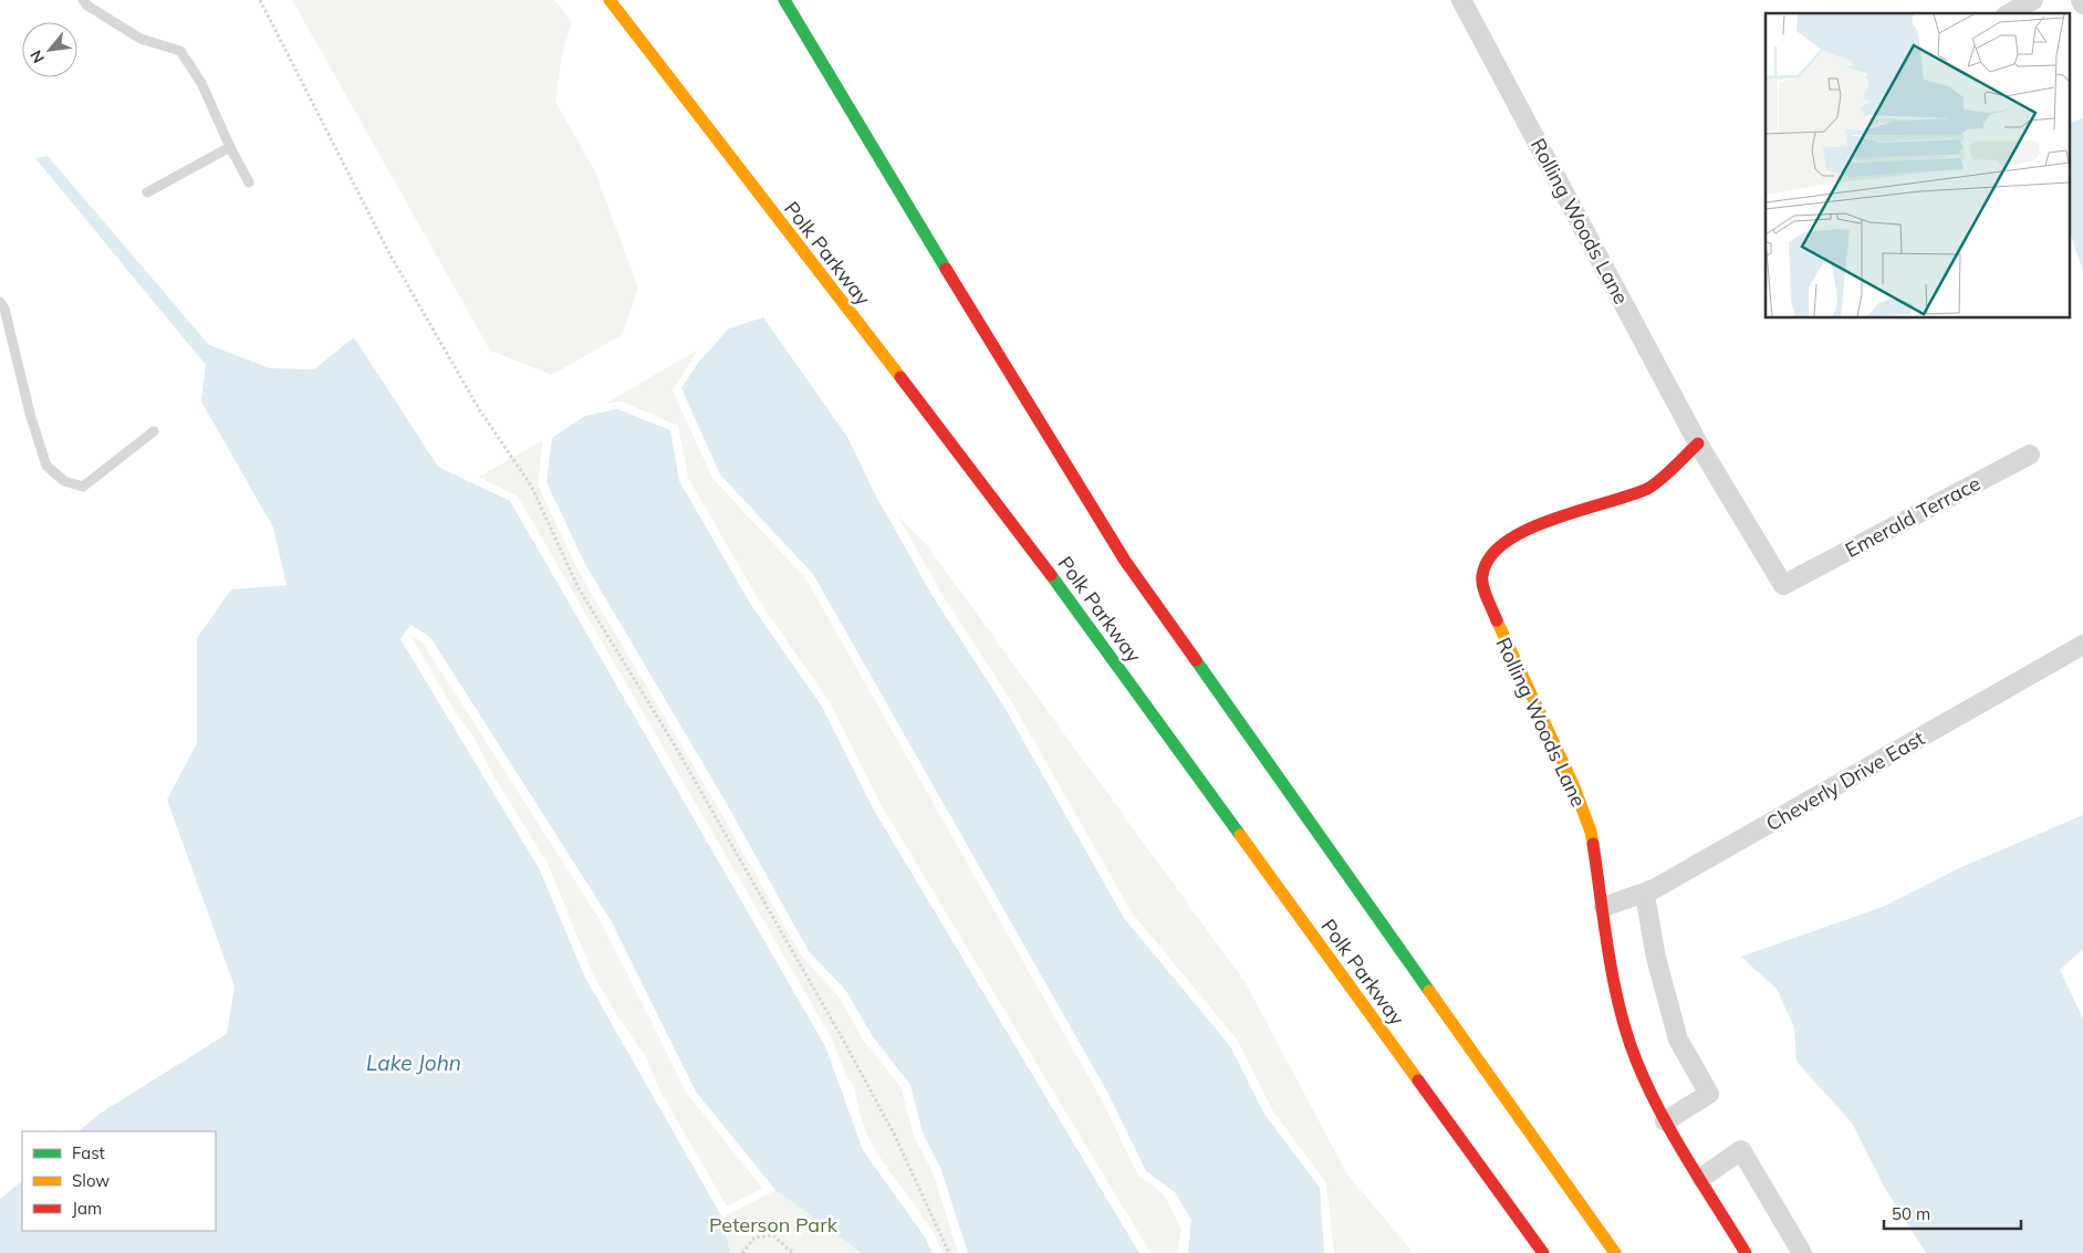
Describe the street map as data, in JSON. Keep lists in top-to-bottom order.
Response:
{
  "streets": {
    "main road": ["Rolling Woods Lane", "Polk Parkway"],
    "street": ["Emerald Terrace", "Cheverly Drive East"]
  },
  "crossings": [
    ["Rolling Woods Lane", "Emerald Terrace"],
    ["Rolling Woods Lane", "Cheverly Drive East"]
  ],
  "water": ["Lake John"],
  "parks": ["Peterson Park"],
  "legend": ["Fast", "Slow", "Jam"],
  "scale_bar": "50 m",
  "north": "bottom left"
}
